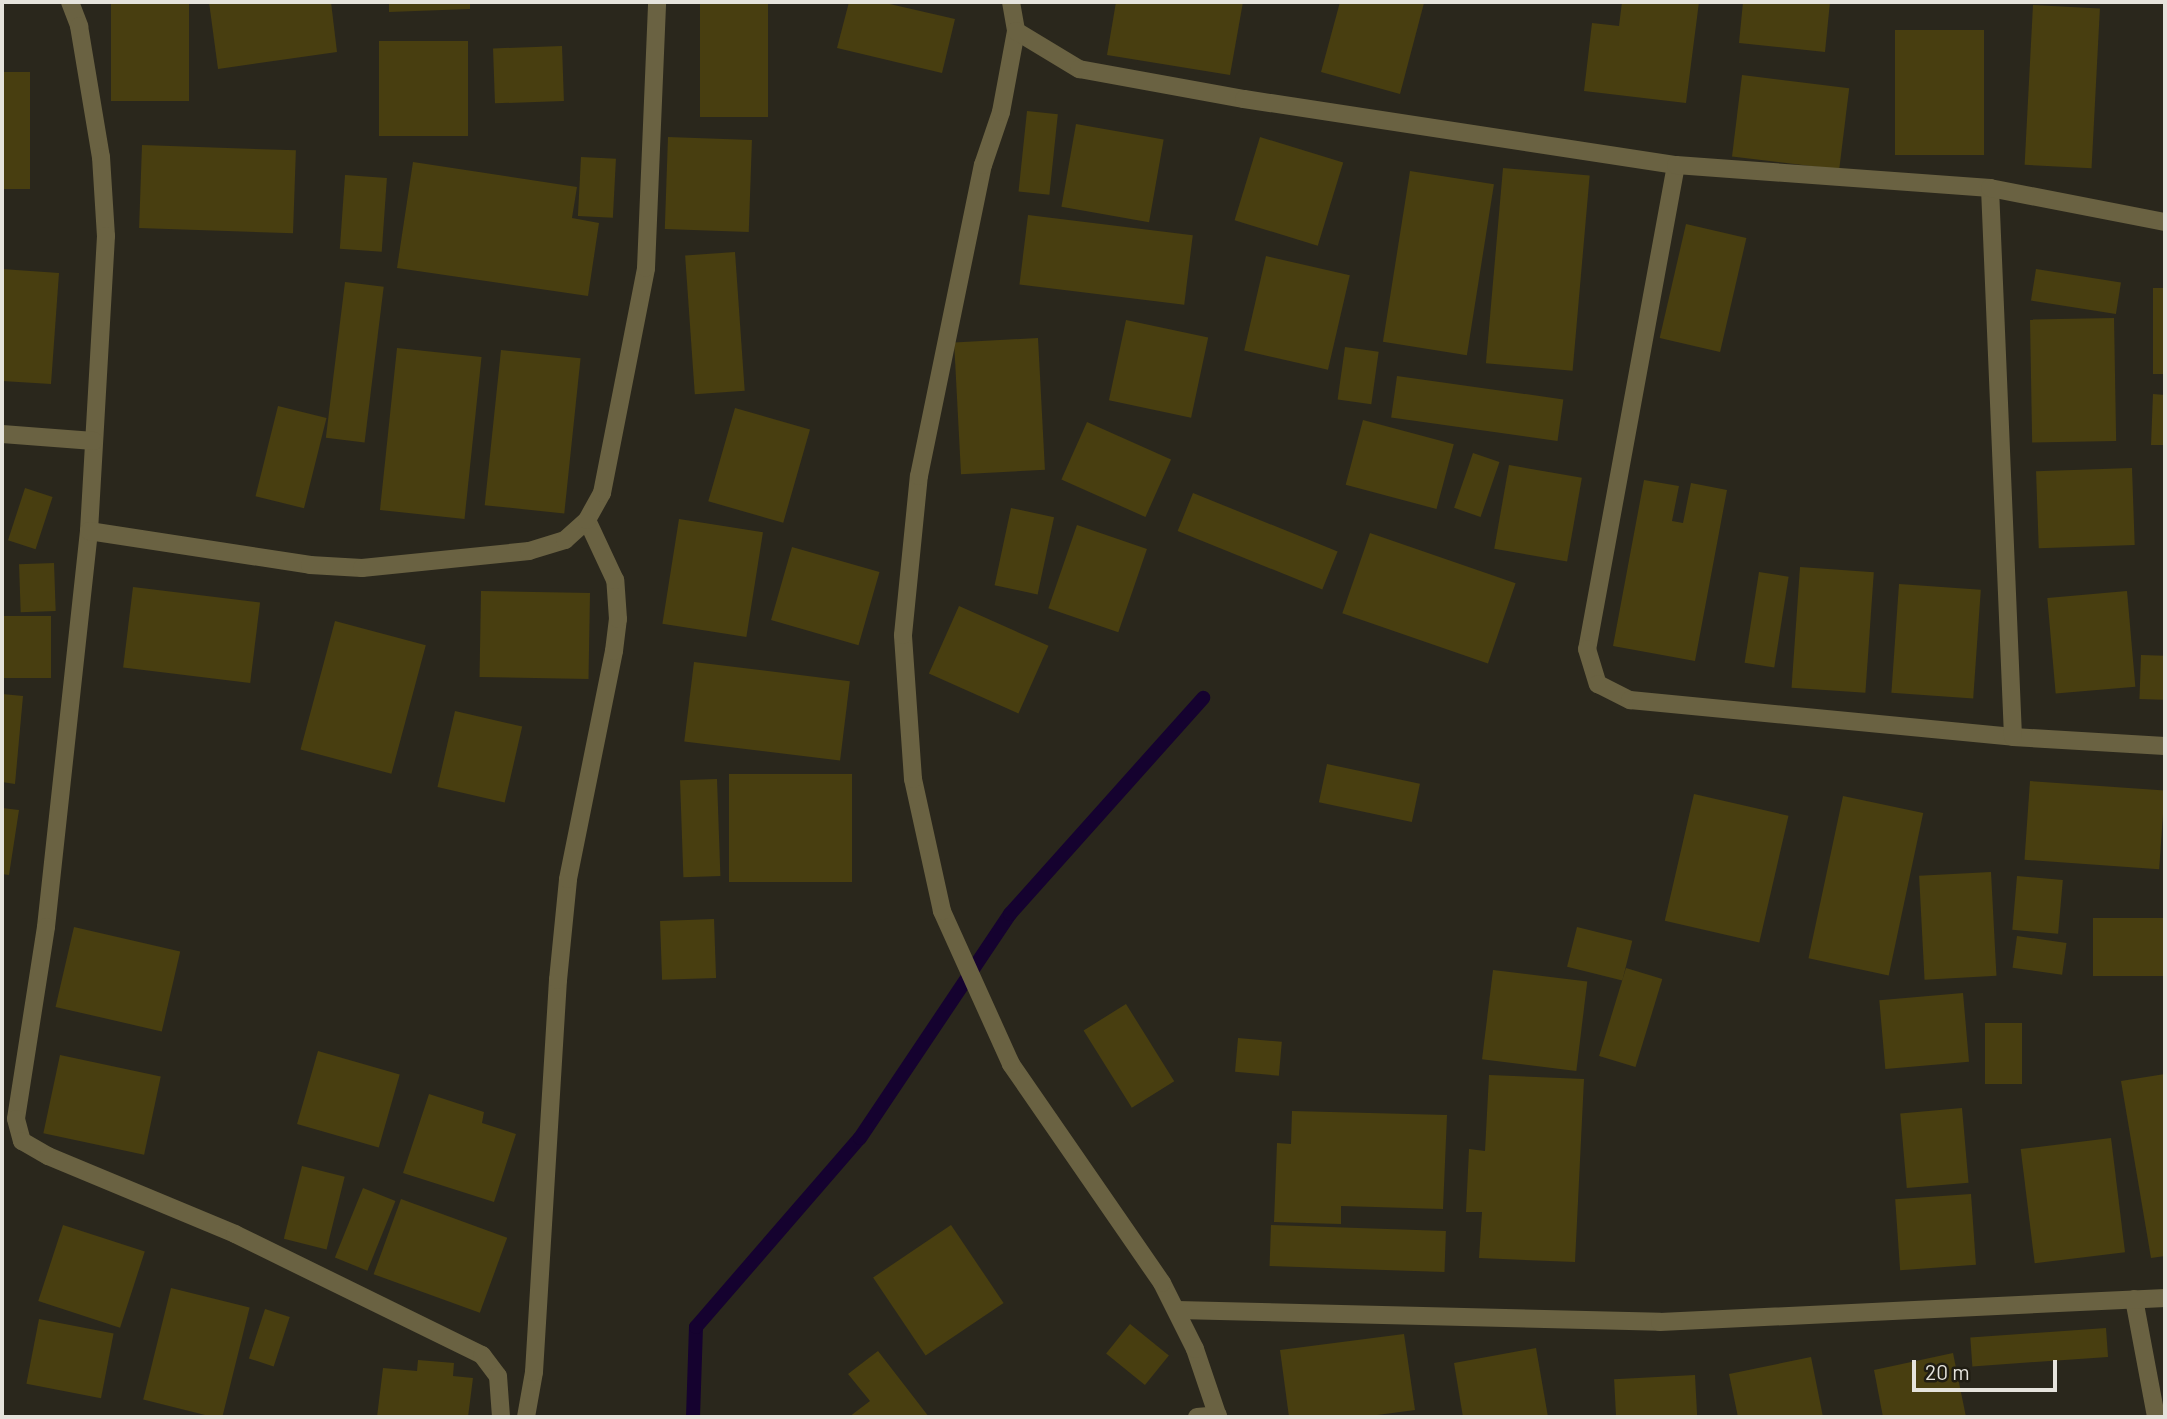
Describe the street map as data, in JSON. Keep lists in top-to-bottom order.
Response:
{
  "scale_bar": "20 m"
}
